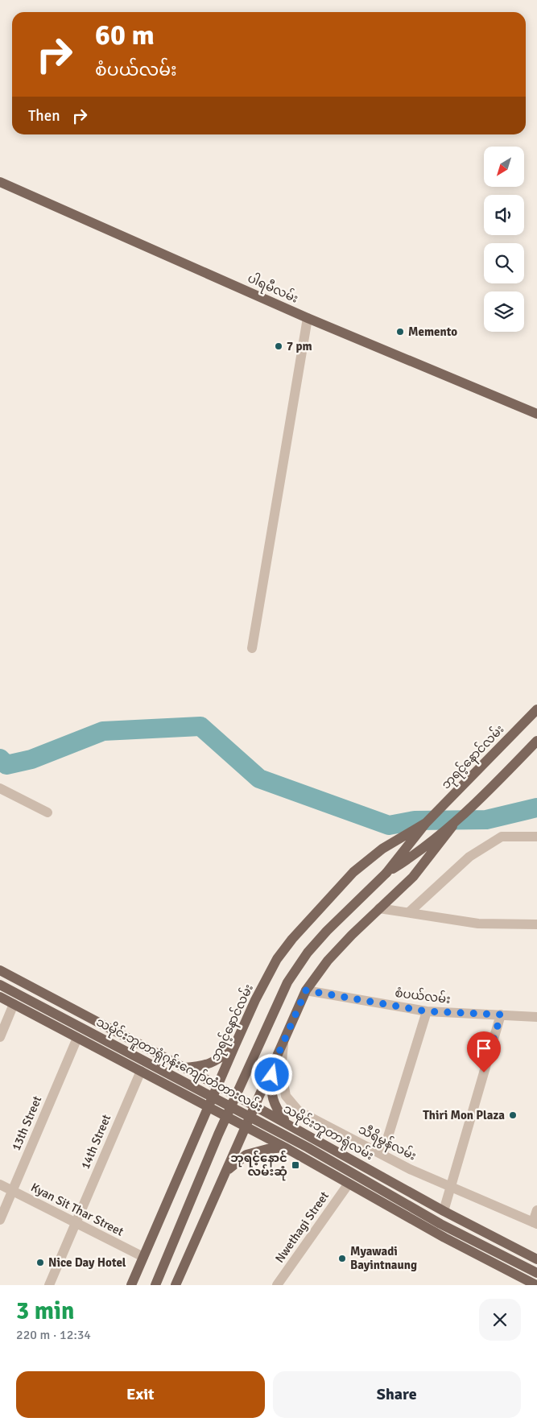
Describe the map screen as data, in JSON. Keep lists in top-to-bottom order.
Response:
{
  "streets": {
    "main road": [
      "ပါရမီလမ်း",
      "ဘုရင့်နောင်လမ်း",
      "သမိုင်းဘူတာရုံဂုန်းကျော်တံတားလမ်း",
      "သမိုင်းဘူတာရုံလမ်း"
    ],
    "street": [
      "စံပယ်လမ်း",
      "13th Street",
      "14th Street",
      "သီရိမွန်လမ်း",
      "Kyan Sit Thar Street",
      "Nwethagi Street"
    ]
  },
  "crossings": [
    ["ဘုရင့်နောင်လမ်း", "စံပယ်လမ်း"],
    ["ဘုရင့်နောင်လမ်း", "သမိုင်းဘူတာရုံလမ်း"],
    ["ဘုရင့်နောင်လမ်း", "သီရိမွန်လမ်း"],
    ["ဘုရင့်နောင်လမ်း", "Kyan Sit Thar Street"],
    ["13th Street", "Kyan Sit Thar Street"],
    ["14th Street", "Kyan Sit Thar Street"]
  ],
  "places": {
    "other": [
      "Memento",
      "7 pm",
      "Thiri Mon Plaza",
      "Myawadi Bayintnaung",
      "Nice Day Hotel"
    ],
    "transit": ["ဘုရင့်နောင် လမ်းဆုံ"]
  },
  "north": "bottom left",
  "page": {
    "turn": ["60 m", "စံပယ်လမ်း"],
    "then": "Then",
    "heading": ["3 min", "220 m · 12:34"],
    "buttons": ["Exit", "Share"]
  }
}
